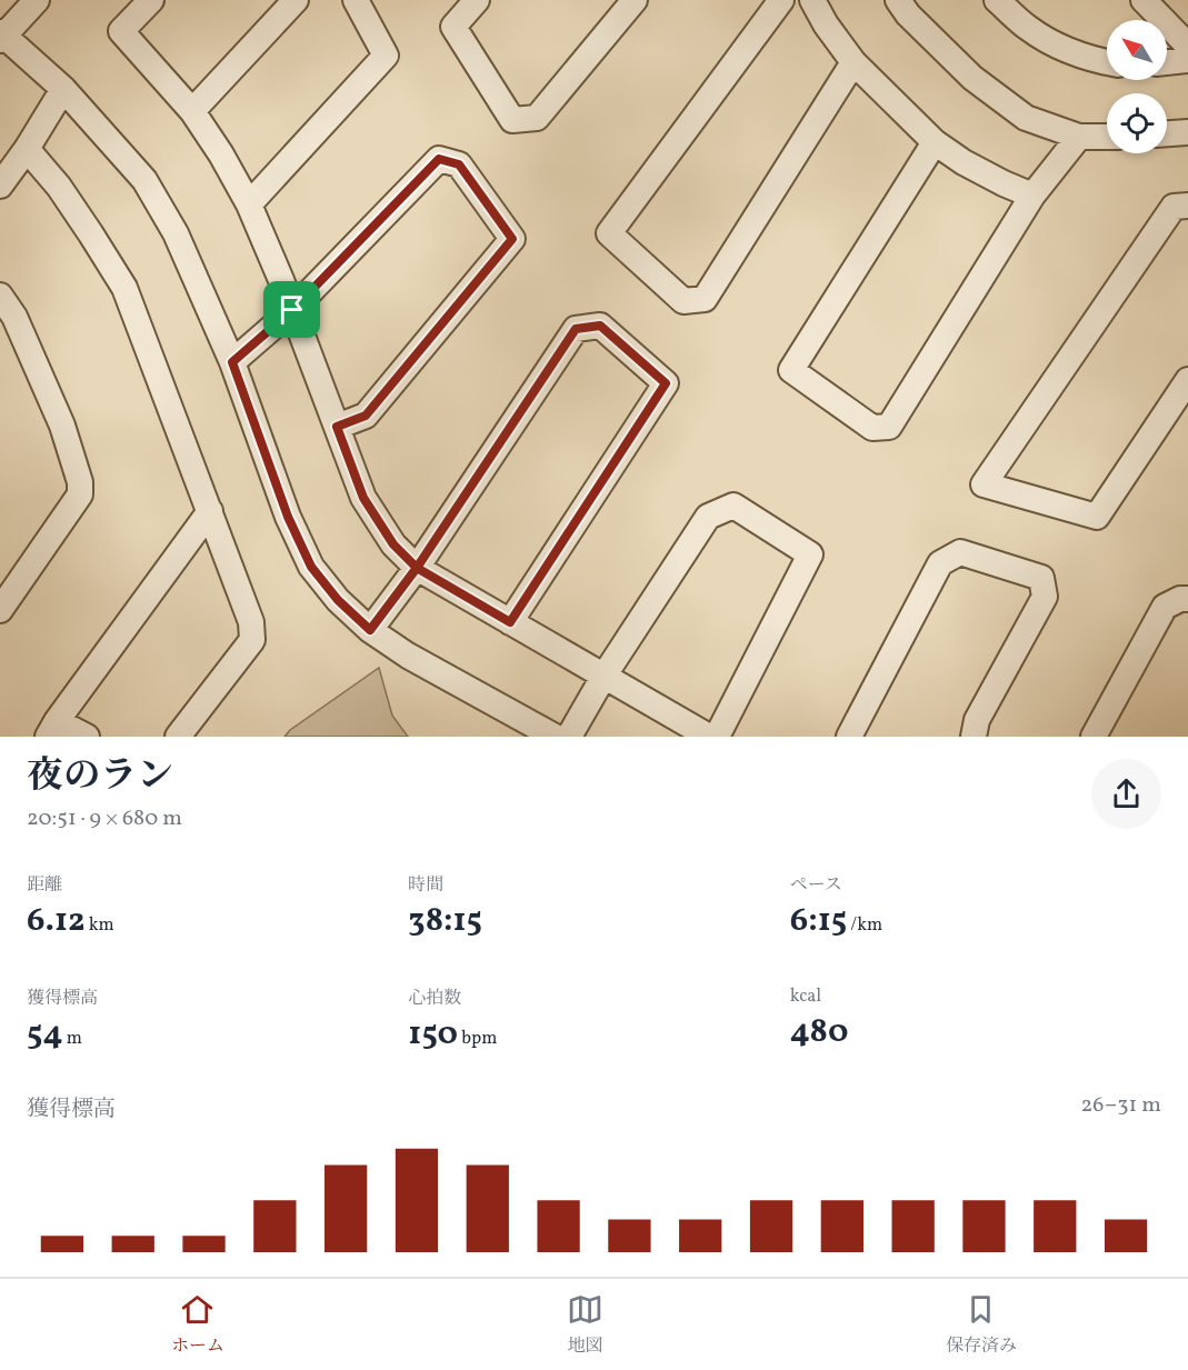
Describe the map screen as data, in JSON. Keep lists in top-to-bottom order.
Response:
{
  "north": "top left",
  "page": {
    "heading": ["夜のラン", "20:51 · 9 × 680 m"],
    "stats": [
      ["距離", "6.12 km"],
      ["時間", "38:15"],
      ["ペース", "6:15 /km"],
      ["獲得標高", "54 m"],
      ["心拍数", "150 bpm"],
      ["kcal", "480"]
    ],
    "chart": ["獲得標高", "26–31 m"],
    "tabs": ["ホーム", "地図", "保存済み"]
  }
}
